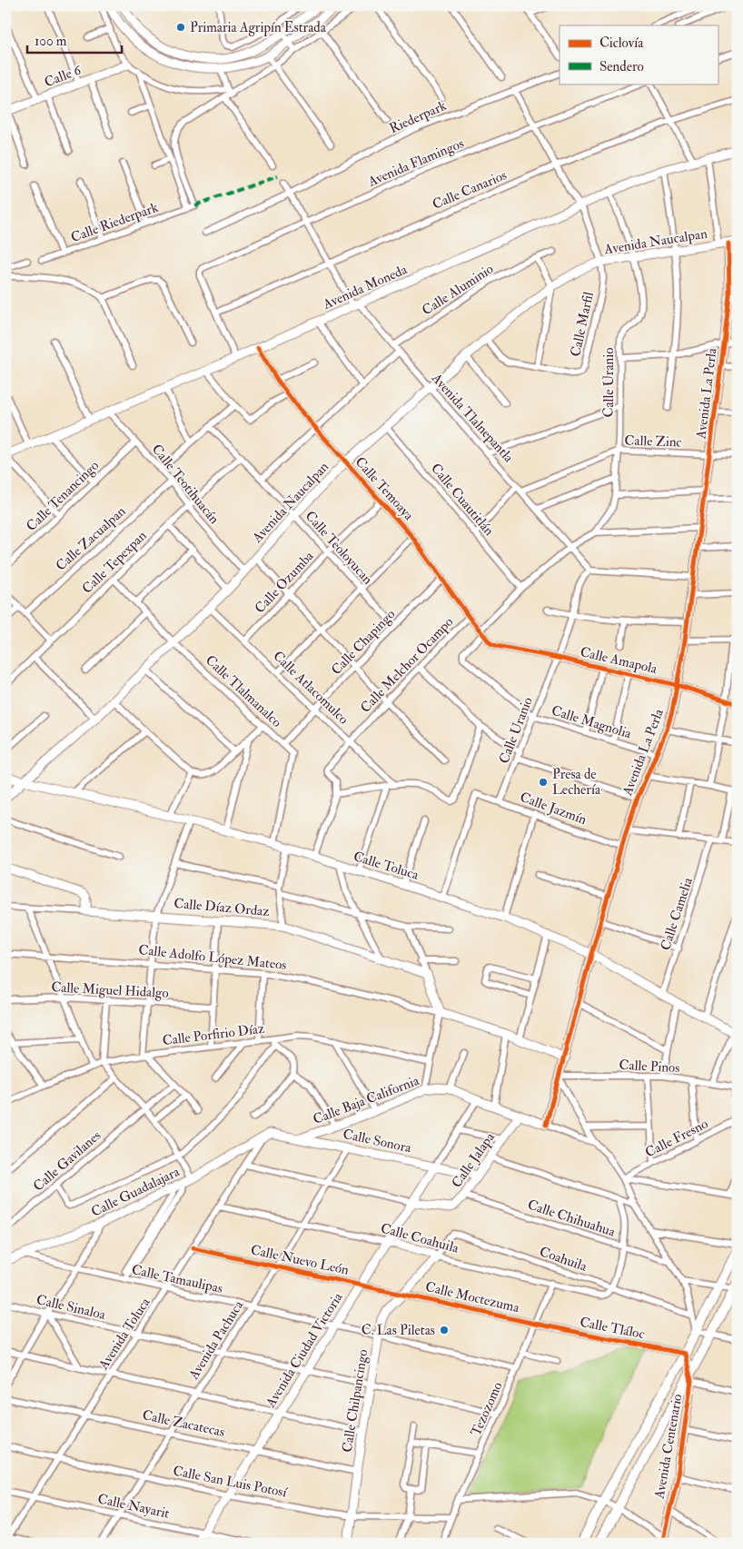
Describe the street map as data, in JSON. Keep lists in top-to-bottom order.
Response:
{
  "streets": {
    "main road": [
      "Calle 6",
      "Avenida Naucalpan",
      "Avenida Moneda",
      "Avenida La Perla",
      "Calle Toluca",
      "Calle Díaz Ordaz",
      "Calle Adolfo López Mateos",
      "Calle Baja California",
      "Calle Sonora",
      "Calle Jalapa",
      "Calle Guadalajara",
      "Calle Coahuila",
      "Avenida Ciudad Victoria",
      "Calle Chilpancingo",
      "Avenida Centenario"
    ],
    "street": [
      "Riederpark",
      "Avenida Flamingos",
      "Calle Canarios",
      "Calle Riederpark",
      "Calle Aluminio",
      "Calle Marfil",
      "Calle Uranio",
      "Avenida Tlalnepantla",
      "Calle Zinc",
      "Calle Teotihuacán",
      "Calle Temoaya",
      "Calle Tenancingo",
      "Calle Cuautitlán",
      "Calle Zacualpan",
      "Calle Teoloyucan",
      "Calle Tepexpan",
      "Calle Ozumba",
      "Calle Chapingo",
      "Calle Amapola",
      "Calle Melchor Ocampo",
      "Calle Atlacomulco",
      "Calle Tlalmanalco",
      "Calle Magnolia",
      "Calle Jazmín",
      "Calle Camelia",
      "Calle Miguel Hidalgo",
      "Calle Porfirio Díaz",
      "Calle Pinos",
      "Calle Fresno",
      "Calle Gavilanes",
      "Calle Chihuahua",
      "Coahuila",
      "Calle Nuevo León",
      "Calle Tamaulipas",
      "Calle Moctezuma",
      "Calle Sinaloa",
      "Calle Tláloc",
      "Avenida Toluca",
      "Avenida Pachuca",
      "Tezozomo",
      "Calle Zacatecas",
      "Calle San Luis Potosí",
      "Calle Nayarit"
    ]
  },
  "crossings": [
    ["Riederpark", "Calle Marfil"],
    ["Riederpark", "Avenida Tlalnepantla"],
    ["Avenida Flamingos", "Calle Canarios"],
    ["Avenida Flamingos", "Calle Marfil"],
    ["Avenida Flamingos", "Avenida Tlalnepantla"],
    ["Calle Canarios", "Calle Marfil"],
    ["Calle Canarios", "Avenida Tlalnepantla"],
    ["Avenida Naucalpan", "Calle Marfil"],
    ["Avenida Naucalpan", "Calle Uranio"],
    ["Avenida Naucalpan", "Avenida La Perla"],
    ["Avenida Naucalpan", "Avenida Tlalnepantla"],
    ["Avenida Naucalpan", "Calle Teotihuacán"],
    ["Avenida Naucalpan", "Calle Temoaya"],
    ["Avenida Naucalpan", "Calle Cuautitlán"],
    ["Avenida Naucalpan", "Calle Teoloyucan"],
    ["Avenida Naucalpan", "Calle Atlacomulco"],
    ["Avenida Naucalpan", "Calle Tlalmanalco"],
    ["Avenida Naucalpan", "Calle Toluca"],
    ["Avenida Moneda", "Calle Marfil"],
    ["Avenida Moneda", "Calle Uranio"],
    ["Avenida Moneda", "Avenida Tlalnepantla"],
    ["Avenida Moneda", "Calle Teotihuacán"],
    ["Avenida Moneda", "Calle Temoaya"],
    ["Calle Aluminio", "Avenida Tlalnepantla"],
    ["Calle Uranio", "Calle Zinc"],
    ["Calle Uranio", "Calle Amapola"],
    ["Calle Uranio", "Calle Magnolia"],
    ["Calle Uranio", "Calle Jazmín"],
    ["Avenida La Perla", "Calle Zinc"],
    ["Avenida La Perla", "Calle Amapola"],
    ["Avenida La Perla", "Calle Magnolia"],
    ["Avenida La Perla", "Calle Jazmín"],
    ["Avenida La Perla", "Calle Toluca"],
    ["Avenida La Perla", "Calle Adolfo López Mateos"],
    ["Avenida La Perla", "Calle Pinos"],
    ["Avenida La Perla", "Calle Baja California"],
    ["Avenida Tlalnepantla", "Calle Zinc"],
    ["Calle Teotihuacán", "Calle Tenancingo"],
    ["Calle Teotihuacán", "Calle Zacualpan"],
    ["Calle Teotihuacán", "Calle Tepexpan"],
    ["Calle Temoaya", "Calle Ozumba"],
    ["Calle Temoaya", "Calle Chapingo"],
    ["Calle Temoaya", "Calle Amapola"],
    ["Calle Temoaya", "Calle Melchor Ocampo"],
    ["Calle Temoaya", "Calle Magnolia"],
    ["Calle Teoloyucan", "Calle Tepexpan"],
    ["Calle Teoloyucan", "Calle Ozumba"],
    ["Calle Teoloyucan", "Calle Chapingo"],
    ["Calle Tepexpan", "Calle Tlalmanalco"],
    ["Calle Ozumba", "Calle Atlacomulco"],
    ["Calle Chapingo", "Calle Atlacomulco"],
    ["Calle Chapingo", "Calle Tlalmanalco"],
    ["Calle Melchor Ocampo", "Calle Atlacomulco"],
    ["Calle Tlalmanalco", "Calle Toluca"],
    ["Calle Jazmín", "Calle Toluca"],
    ["Calle Toluca", "Calle Camelia"],
    ["Calle Pinos", "Calle Fresno"],
    ["Calle Baja California", "Calle Sonora"],
    ["Calle Baja California", "Calle Jalapa"],
    ["Calle Baja California", "Avenida Ciudad Victoria"],
    ["Calle Sonora", "Calle Jalapa"],
    ["Calle Sonora", "Calle Guadalajara"],
    ["Calle Sonora", "Avenida Pachuca"],
    ["Calle Sonora", "Avenida Ciudad Victoria"],
    ["Calle Jalapa", "Calle Chihuahua"],
    ["Calle Jalapa", "Avenida Ciudad Victoria"],
    ["Calle Guadalajara", "Calle Tamaulipas"],
    ["Calle Guadalajara", "Avenida Toluca"],
    ["Calle Coahuila", "Coahuila"],
    ["Calle Coahuila", "Avenida Toluca"],
    ["Calle Coahuila", "Avenida Pachuca"],
    ["Calle Coahuila", "Avenida Ciudad Victoria"],
    ["Calle Coahuila", "Calle Chilpancingo"],
    ["Calle Coahuila", "Tezozomo"],
    ["Coahuila", "Calle Chilpancingo"],
    ["Calle Nuevo León", "Calle Moctezuma"],
    ["Calle Nuevo León", "Avenida Toluca"],
    ["Calle Nuevo León", "Avenida Pachuca"],
    ["Calle Nuevo León", "Avenida Ciudad Victoria"],
    ["Calle Nuevo León", "Calle Chilpancingo"],
    ["Calle Tamaulipas", "Avenida Toluca"],
    ["Calle Tamaulipas", "Avenida Pachuca"],
    ["Calle Tamaulipas", "Avenida Ciudad Victoria"],
    ["Calle Tamaulipas", "Calle Chilpancingo"],
    ["Calle Tamaulipas", "Tezozomo"],
    ["Calle Moctezuma", "Calle Tláloc"],
    ["Calle Moctezuma", "Calle Chilpancingo"],
    ["Calle Moctezuma", "Tezozomo"],
    ["Calle Sinaloa", "Avenida Toluca"],
    ["Calle Sinaloa", "Avenida Pachuca"],
    ["Calle Sinaloa", "Avenida Ciudad Victoria"],
    ["Calle Sinaloa", "Calle Chilpancingo"],
    ["Calle Sinaloa", "Tezozomo"],
    ["Calle Tláloc", "Tezozomo"],
    ["Calle Tláloc", "Avenida Centenario"],
    ["Avenida Toluca", "Calle Zacatecas"],
    ["Avenida Toluca", "Calle San Luis Potosí"],
    ["Avenida Toluca", "Calle Nayarit"],
    ["Avenida Pachuca", "Calle Zacatecas"],
    ["Avenida Pachuca", "Calle San Luis Potosí"],
    ["Avenida Pachuca", "Calle Nayarit"],
    ["Avenida Ciudad Victoria", "Calle Zacatecas"],
    ["Avenida Ciudad Victoria", "Calle San Luis Potosí"],
    ["Avenida Ciudad Victoria", "Calle Nayarit"],
    ["Calle Chilpancingo", "Calle Zacatecas"],
    ["Calle Chilpancingo", "Calle San Luis Potosí"],
    ["Tezozomo", "Calle San Luis Potosí"]
  ],
  "places": ["Primaria Agripín Estrada", "Presa de Lechería", "C. Las Piletas"],
  "legend": ["Ciclovía", "Sendero"],
  "scale_bar": "100 m"
}
